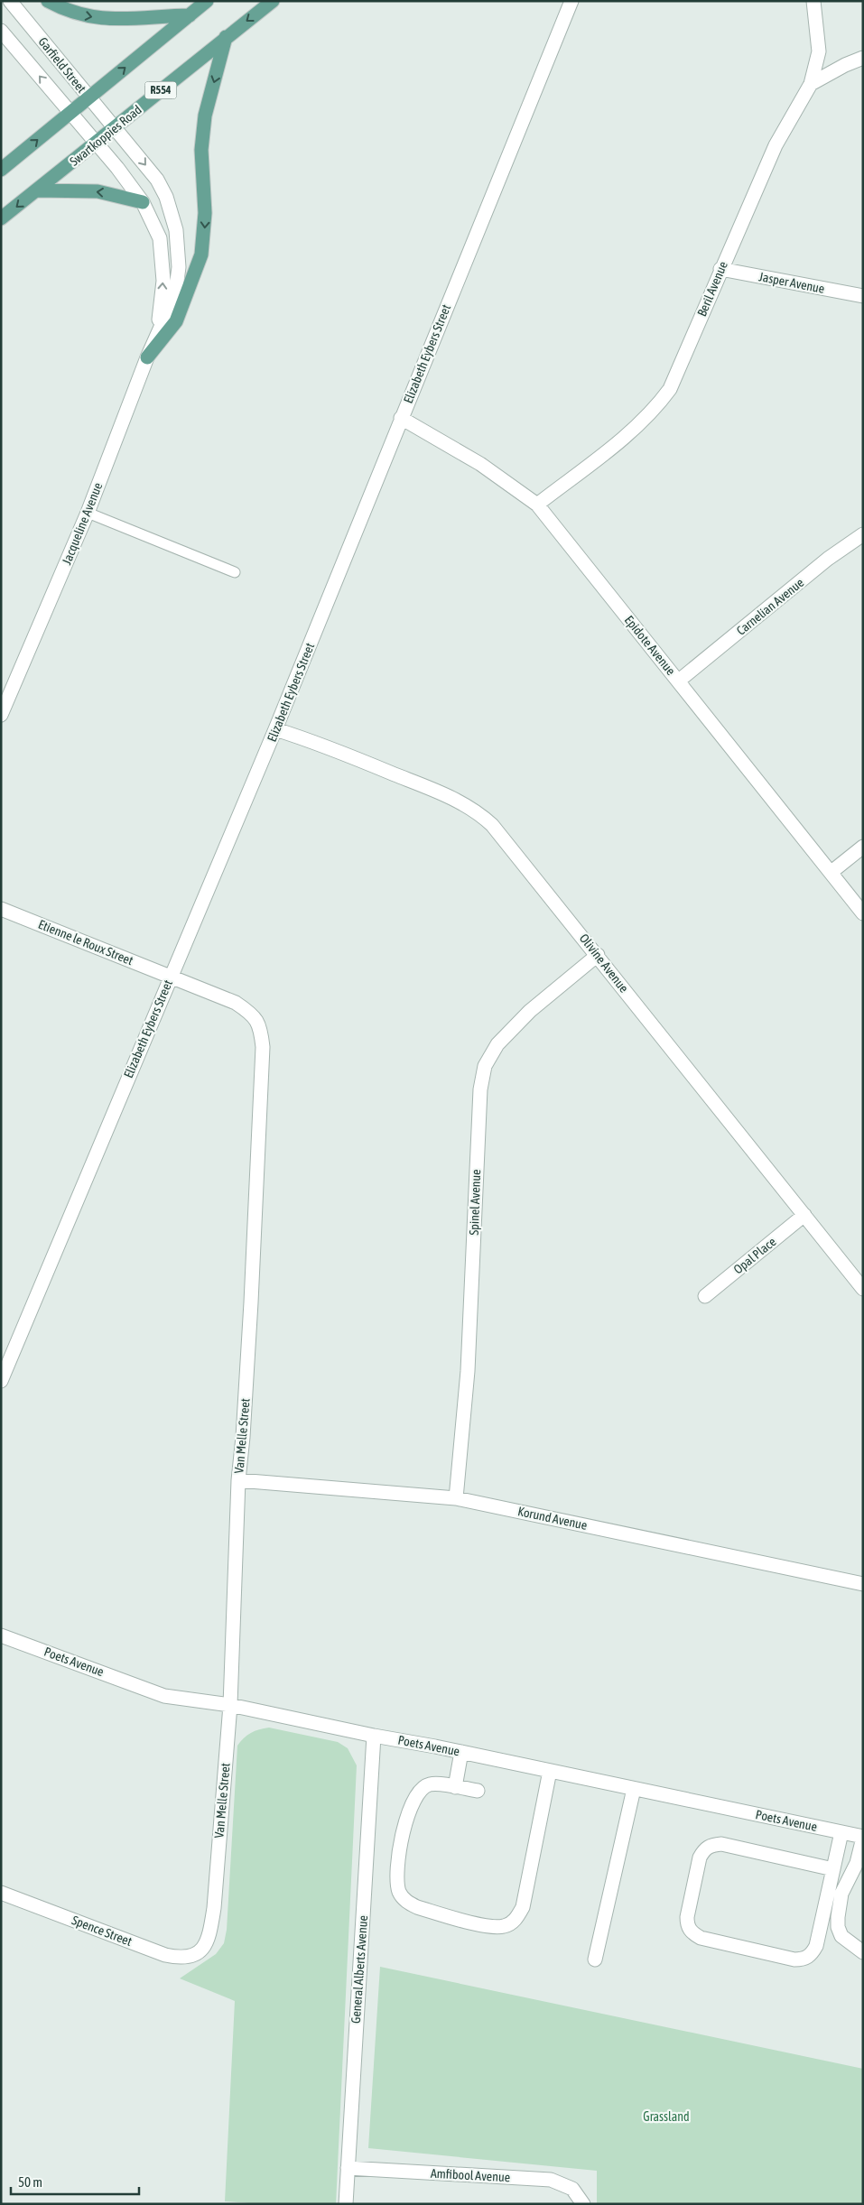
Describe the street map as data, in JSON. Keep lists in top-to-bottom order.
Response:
{
  "streets": {
    "main road": ["R554", "Swartkoppies Road"],
    "street": [
      "Garfield Street",
      "Jasper Avenue",
      "Beril Avenue",
      "Elizabeth Eybers Street",
      "Jacqueline Avenue",
      "Carnelian Avenue",
      "Epidote Avenue",
      "Etienne le Roux Street",
      "Olivine Avenue",
      "Spinel Avenue",
      "Opal Place",
      "Van Melle Street",
      "Korund Avenue",
      "Poets Avenue",
      "Spence Street",
      "General Alberts Avenue",
      "Amfibool Avenue"
    ]
  },
  "crossings": [
    ["Garfield Street", "Swartkoppies Road"],
    ["Garfield Street", "Jacqueline Avenue"],
    ["Swartkoppies Road", "Jacqueline Avenue"],
    ["Jasper Avenue", "Beril Avenue"],
    ["Beril Avenue", "Epidote Avenue"],
    ["Elizabeth Eybers Street", "Epidote Avenue"],
    ["Elizabeth Eybers Street", "Etienne le Roux Street"],
    ["Elizabeth Eybers Street", "Olivine Avenue"],
    ["Elizabeth Eybers Street", "Van Melle Street"],
    ["Carnelian Avenue", "Epidote Avenue"],
    ["Etienne le Roux Street", "Van Melle Street"],
    ["Olivine Avenue", "Spinel Avenue"],
    ["Olivine Avenue", "Opal Place"],
    ["Spinel Avenue", "Korund Avenue"],
    ["Van Melle Street", "Korund Avenue"],
    ["Van Melle Street", "Poets Avenue"],
    ["Van Melle Street", "Spence Street"],
    ["Poets Avenue", "General Alberts Avenue"],
    ["General Alberts Avenue", "Amfibool Avenue"]
  ],
  "parks": ["Grassland"],
  "scale_bar": "50 m"
}
